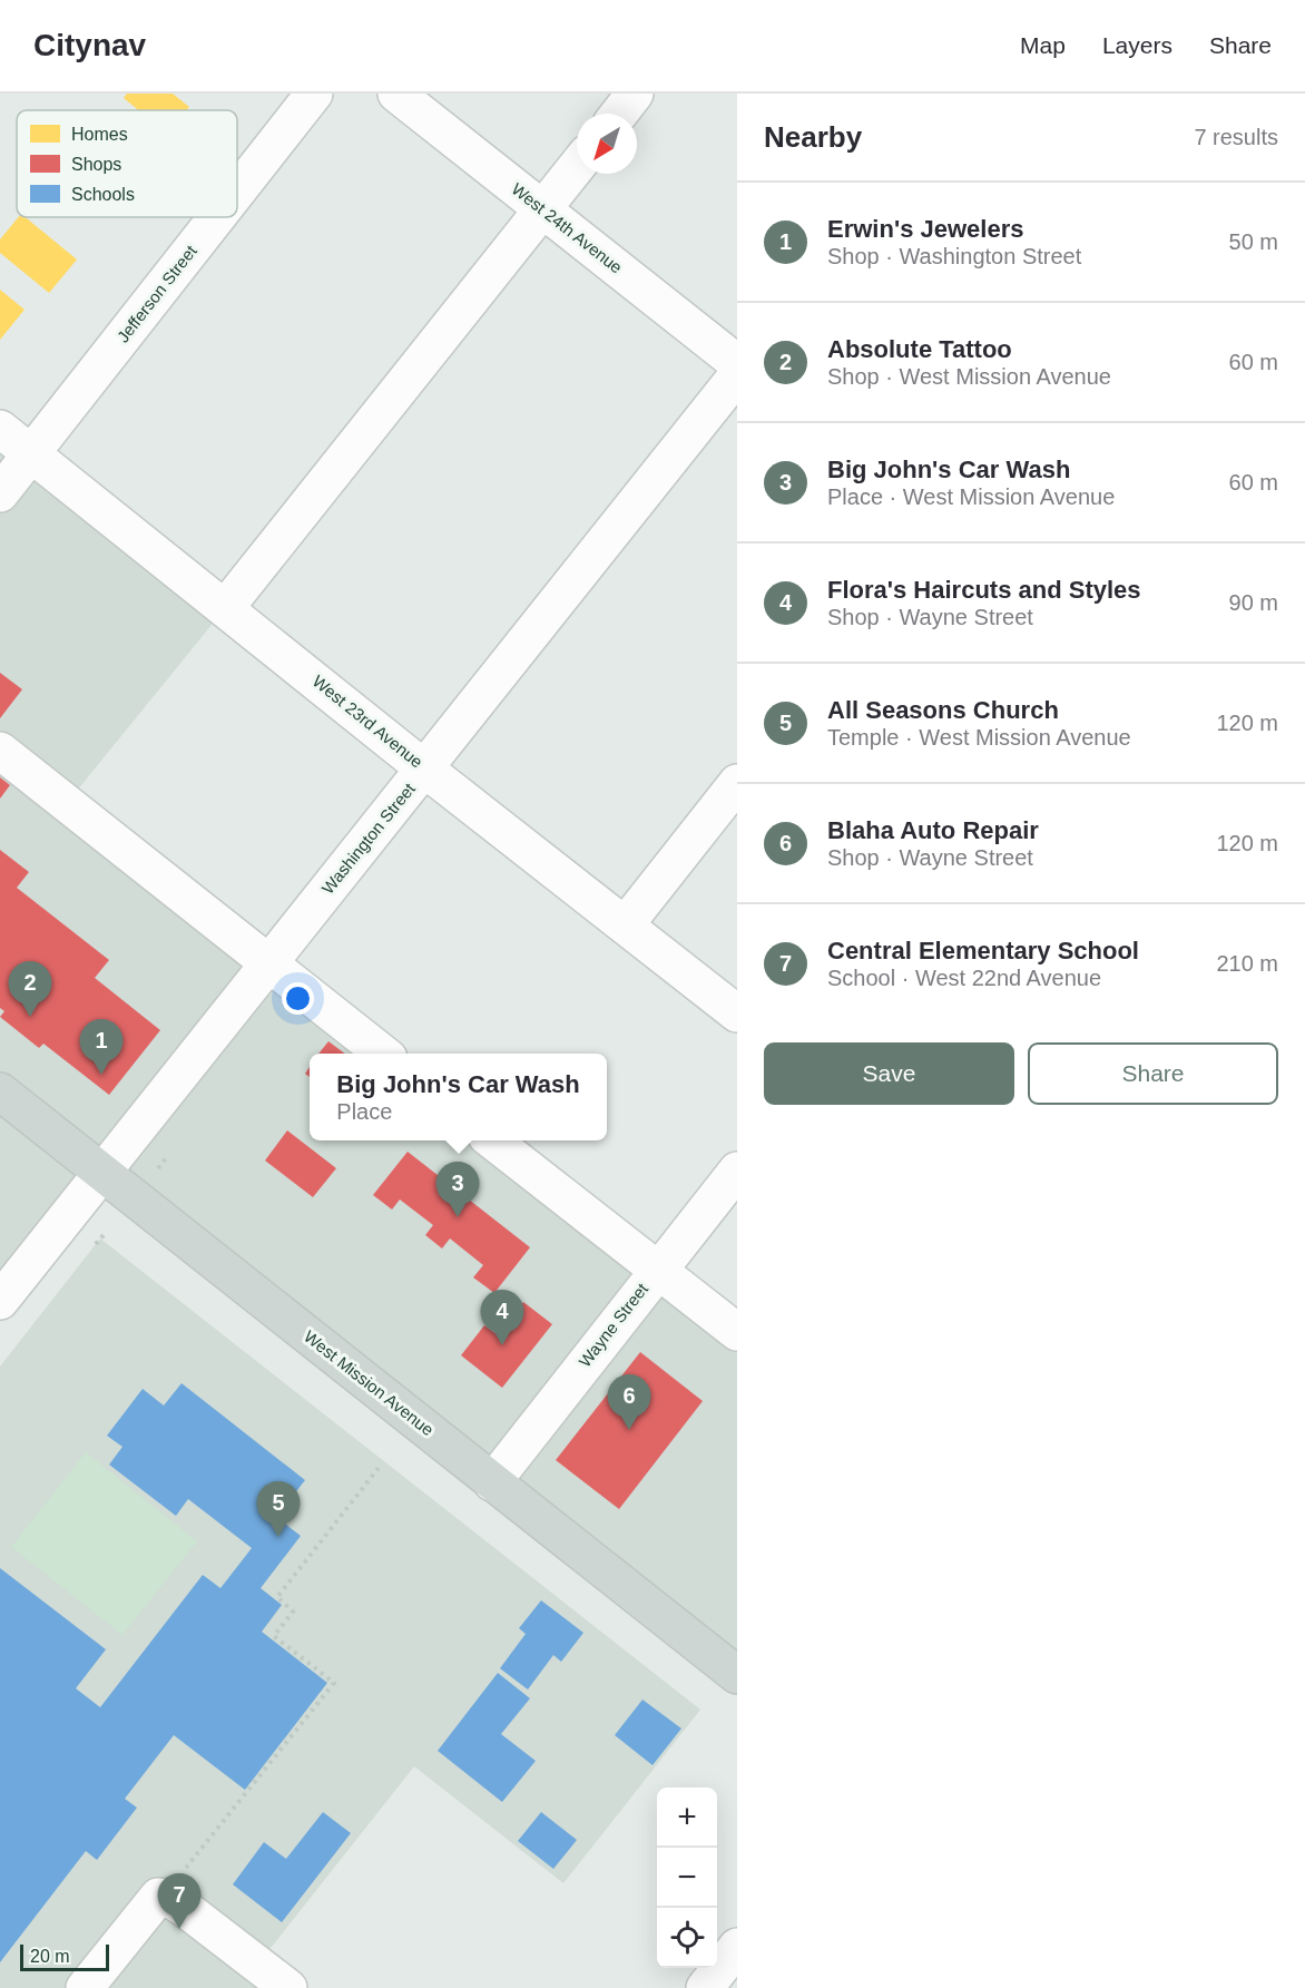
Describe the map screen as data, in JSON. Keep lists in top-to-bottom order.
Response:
{
  "streets": {
    "main road": ["West Mission Avenue"],
    "street": [
      "West 24th Avenue",
      "Jefferson Street",
      "West 23rd Avenue",
      "Washington Street",
      "Wayne Street"
    ]
  },
  "crossings": [
    ["Jefferson Street", "West 23rd Avenue"],
    ["West 23rd Avenue", "Washington Street"],
    ["Washington Street", "West Mission Avenue"],
    ["Wayne Street", "West Mission Avenue"]
  ],
  "legend": ["Homes", "Shops", "Schools"],
  "scale_bar": "20 m",
  "north": "bottom left",
  "page": {
    "header": "Citynav",
    "nav": ["Map", "Layers", "Share"],
    "heading": ["Nearby", "7 results"],
    "list": [
      {
        "mark": "1",
        "name": "Erwin's Jewelers",
        "note": "Shop · Washington Street",
        "value": "50 m"
      },
      {
        "mark": "2",
        "name": "Absolute Tattoo",
        "note": "Shop · West Mission Avenue",
        "value": "60 m"
      },
      {
        "mark": "3",
        "name": "Big John's Car Wash",
        "note": "Place · West Mission Avenue",
        "value": "60 m"
      },
      {
        "mark": "4",
        "name": "Flora's Haircuts and Styles",
        "note": "Shop · Wayne Street",
        "value": "90 m"
      },
      {
        "mark": "5",
        "name": "All Seasons Church",
        "note": "Temple · West Mission Avenue",
        "value": "120 m"
      },
      {
        "mark": "6",
        "name": "Blaha Auto Repair",
        "note": "Shop · Wayne Street",
        "value": "120 m"
      },
      {
        "mark": "7",
        "name": "Central Elementary School",
        "note": "School · West 22nd Avenue",
        "value": "210 m"
      }
    ],
    "pins": [
      "2",
      "1",
      "3",
      "4",
      "6",
      "5",
      "7"
    ],
    "buttons": ["Save", "Share"],
    "popup": ["Big John's Car Wash", "Place"],
    "map_buttons": ["+", "−"],
    "scale": "20 m"
  }
}
